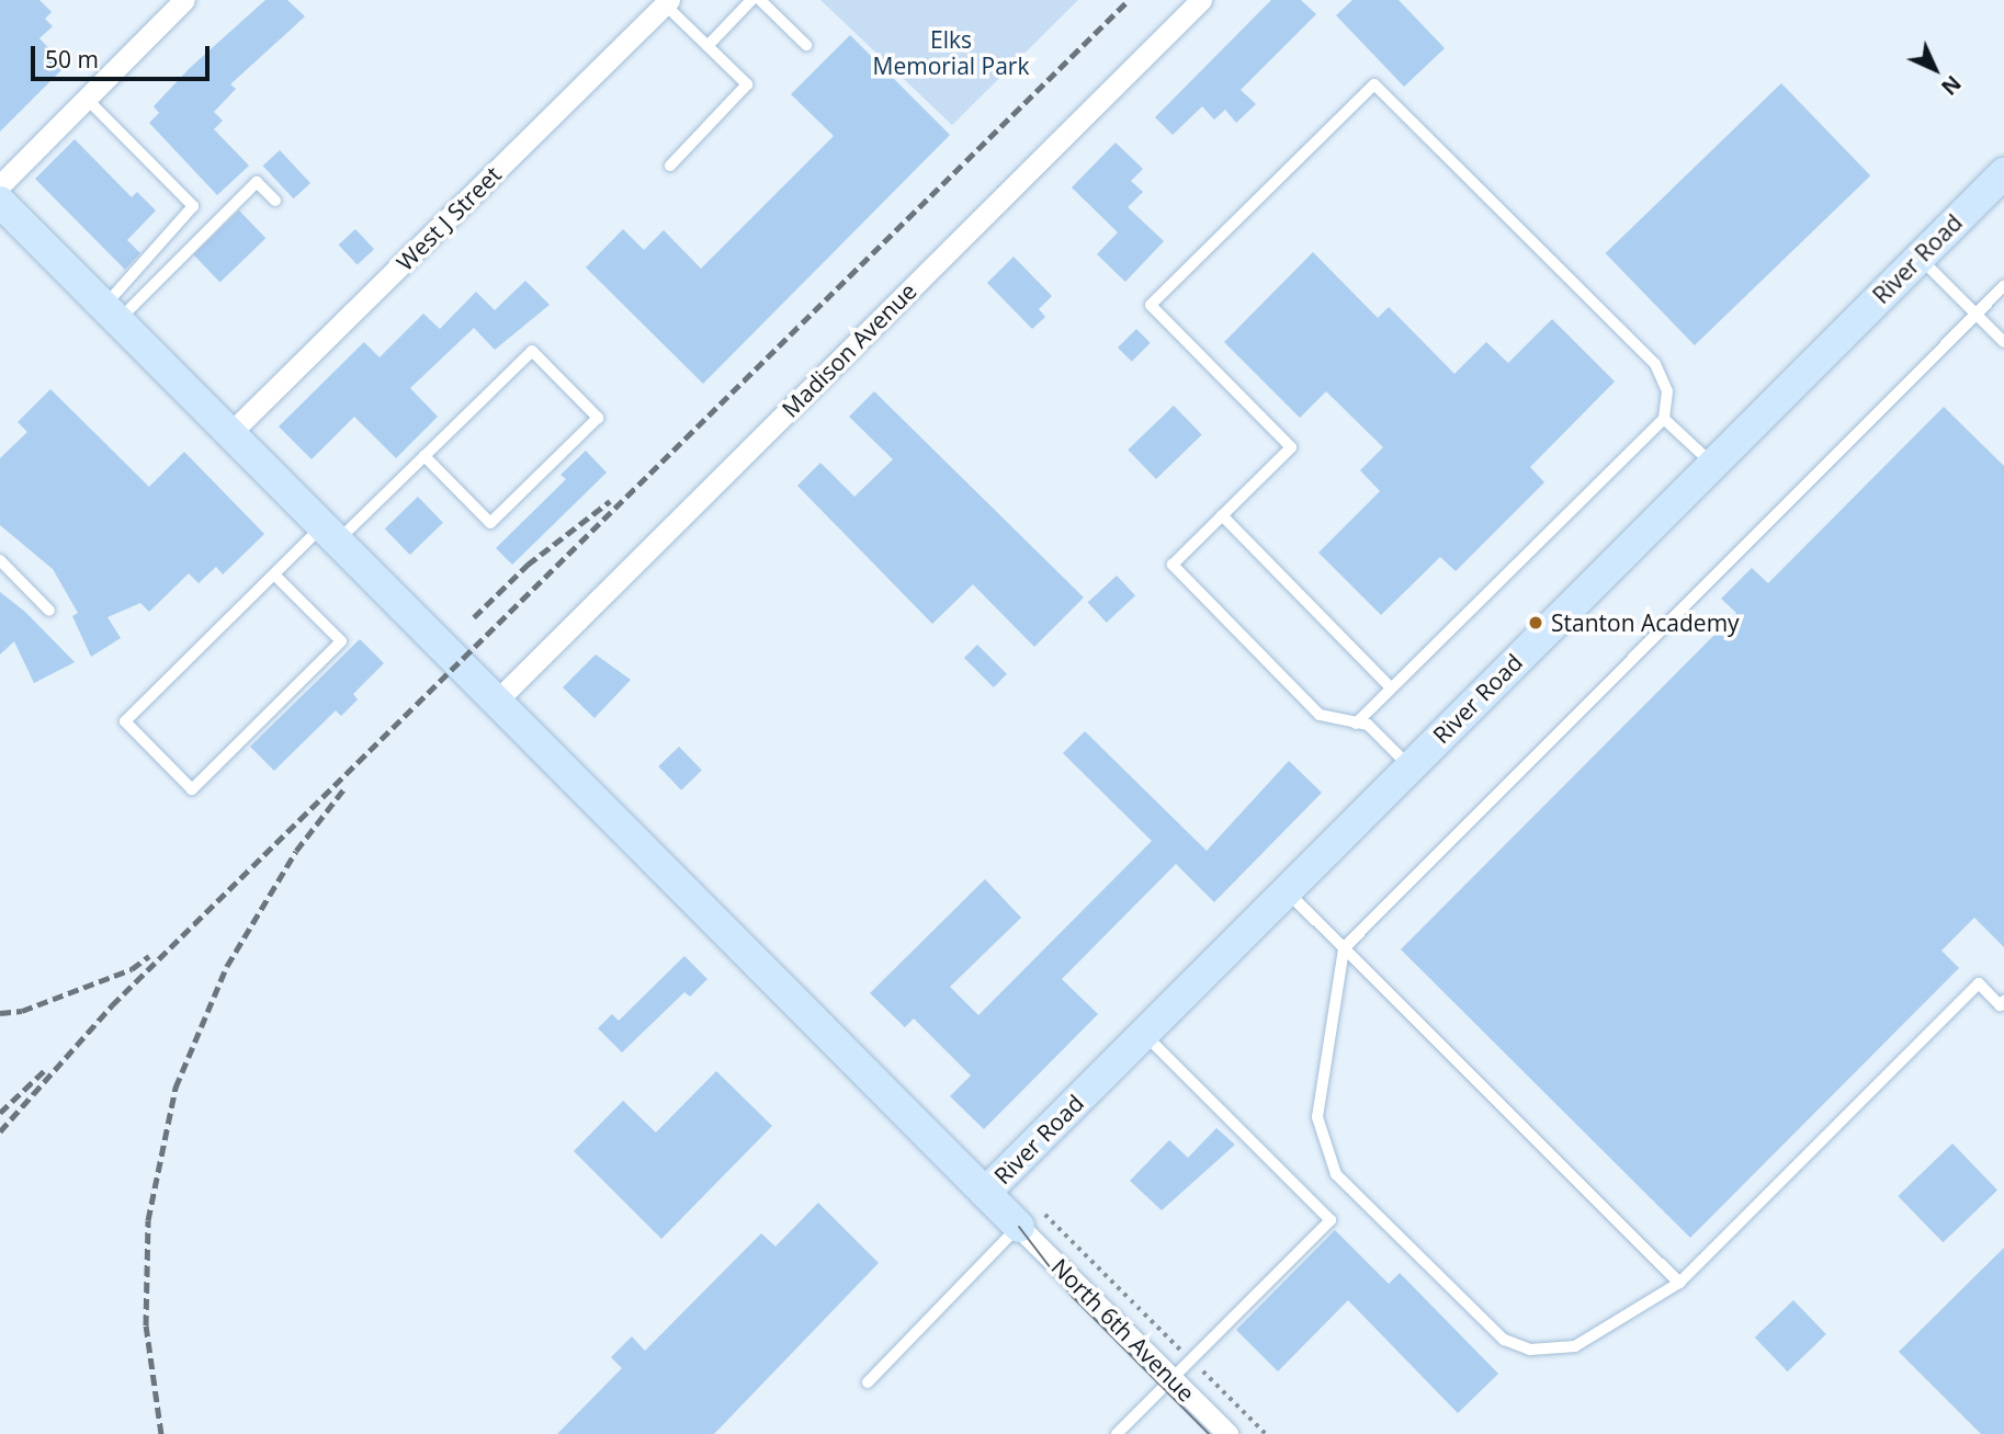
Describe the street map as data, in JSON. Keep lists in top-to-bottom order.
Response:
{
  "streets": {
    "street": [
      "West J Street",
      "River Road",
      "Madison Avenue",
      "North 6th Avenue"
    ]
  },
  "parks": ["Elks Memorial Park"],
  "places": ["Stanton Academy"],
  "scale_bar": "50 m",
  "north": "bottom right"
}
